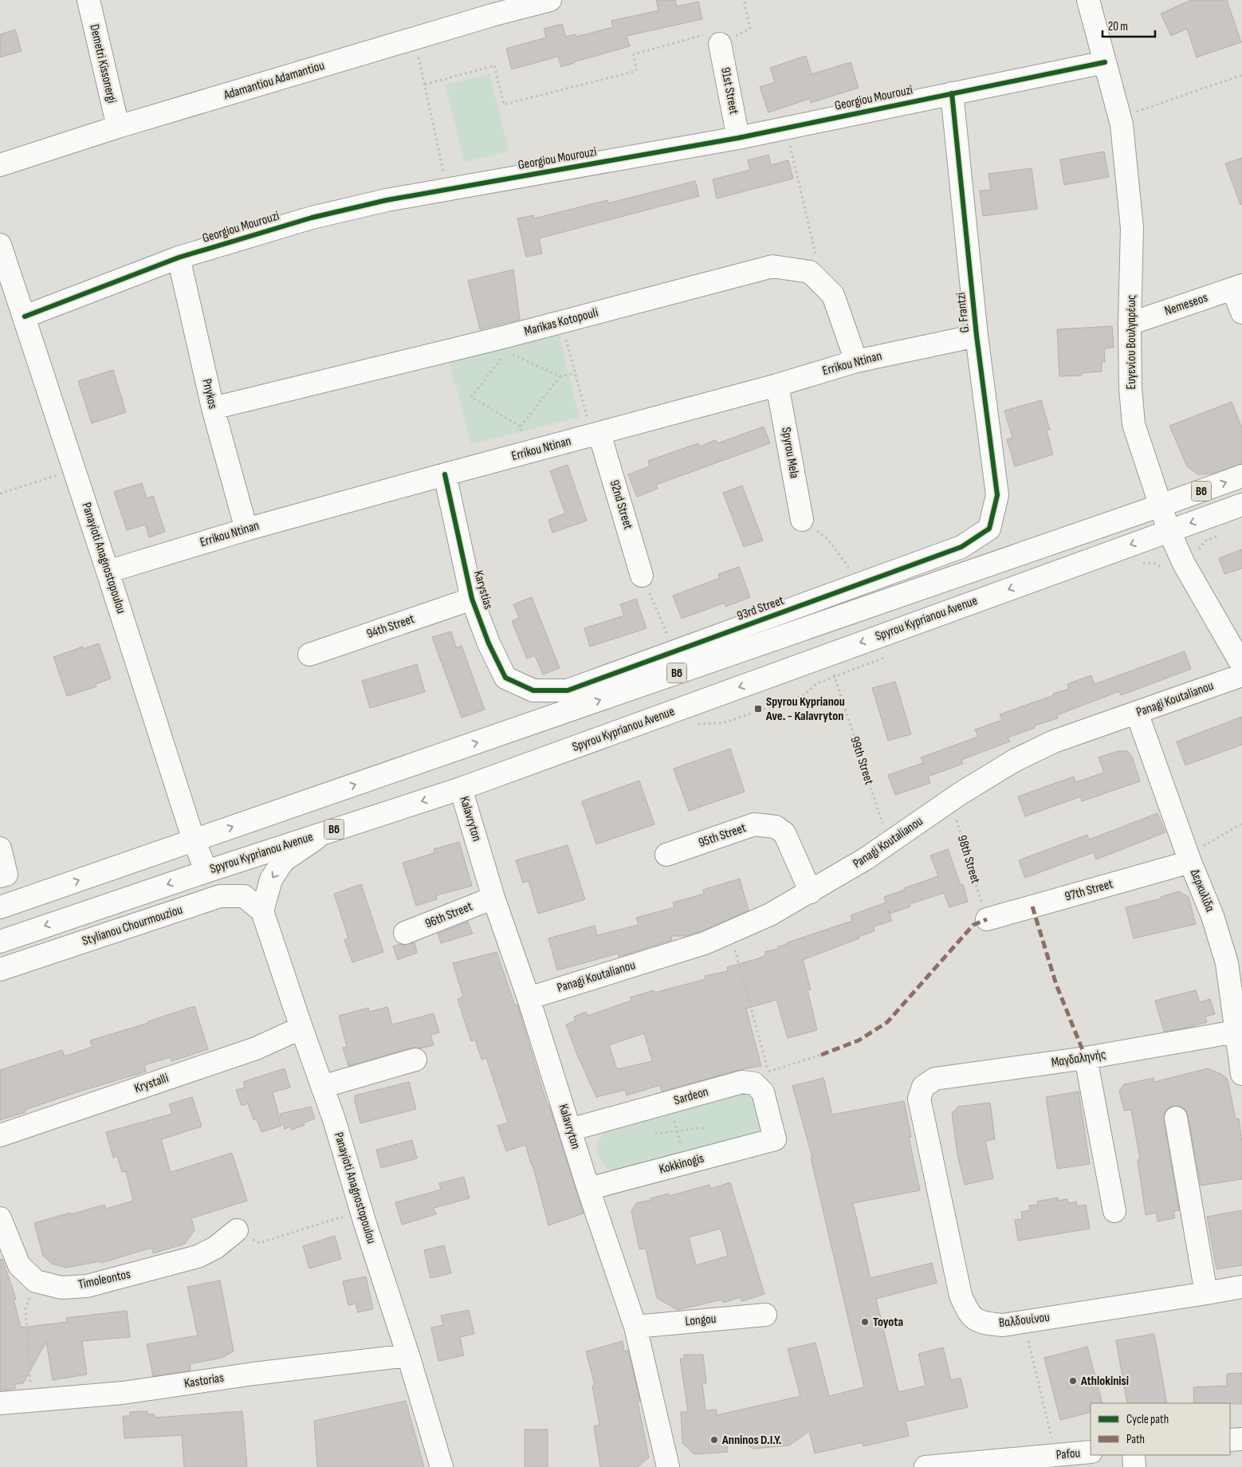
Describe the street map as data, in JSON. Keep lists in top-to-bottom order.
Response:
{
  "streets": {
    "street": [
      "Demetri Kissonergi",
      "Adamantiou Adamantiou",
      "91st Street",
      "Georgiou Mourouzi",
      "Nemeseos",
      "G. Frantzi",
      "Marikas Kotopouli",
      "Ευγενίου Βουλγαρέως",
      "Errikou Ntinan",
      "Pnykos",
      "Spyrou Mela",
      "B6",
      "92nd Street",
      "Panayioti Anagnostopoulou",
      "Karystias",
      "93rd Street",
      "Spyrou Kyprianou Avenue",
      "94th Street",
      "Panagi Koutalianou",
      "Kalavryton",
      "95th Street",
      "97th Street",
      "Δερκυλίδα",
      "96th Street",
      "Stylianou Chourmouziou",
      "Μαγδαληνής",
      "Krystalli",
      "Sardeon",
      "Kokkinogis",
      "Timoleontos",
      "Longou",
      "Βαλδουίνου",
      "Kastorias",
      "Pafou"
    ],
    "path": ["99th Street", "98th Street"]
  },
  "crossings": [
    ["Demetri Kissonergi", "Adamantiou Adamantiou"],
    ["91st Street", "Georgiou Mourouzi"],
    ["Georgiou Mourouzi", "G. Frantzi"],
    ["Georgiou Mourouzi", "Ευγενίου Βουλγαρέως"],
    ["Georgiou Mourouzi", "Pnykos"],
    ["Georgiou Mourouzi", "Panayioti Anagnostopoulou"],
    ["Nemeseos", "Ευγενίου Βουλγαρέως"],
    ["G. Frantzi", "Errikou Ntinan"],
    ["G. Frantzi", "93rd Street"],
    ["Marikas Kotopouli", "Pnykos"],
    ["Ευγενίου Βουλγαρέως", "B6"],
    ["Ευγενίου Βουλγαρέως", "Spyrou Kyprianou Avenue"],
    ["Ευγενίου Βουλγαρέως", "Panagi Koutalianou"],
    ["Errikou Ntinan", "Pnykos"],
    ["Errikou Ntinan", "Spyrou Mela"],
    ["Errikou Ntinan", "92nd Street"],
    ["Errikou Ntinan", "Panayioti Anagnostopoulou"],
    ["Errikou Ntinan", "Karystias"],
    ["B6", "Panayioti Anagnostopoulou"],
    ["Panayioti Anagnostopoulou", "Spyrou Kyprianou Avenue"],
    ["Panayioti Anagnostopoulou", "Stylianou Chourmouziou"],
    ["Panayioti Anagnostopoulou", "Krystalli"],
    ["Panayioti Anagnostopoulou", "Kastorias"],
    ["Karystias", "93rd Street"],
    ["Karystias", "94th Street"],
    ["Spyrou Kyprianou Avenue", "99th Street"],
    ["Spyrou Kyprianou Avenue", "Kalavryton"],
    ["Panagi Koutalianou", "99th Street"],
    ["Panagi Koutalianou", "Kalavryton"],
    ["Panagi Koutalianou", "95th Street"],
    ["Panagi Koutalianou", "98th Street"],
    ["Panagi Koutalianou", "Δερκυλίδα"],
    ["Kalavryton", "96th Street"],
    ["Kalavryton", "Sardeon"],
    ["Kalavryton", "Kokkinogis"],
    ["Kalavryton", "Longou"],
    ["98th Street", "97th Street"],
    ["97th Street", "Δερκυλίδα"],
    ["Δερκυλίδα", "Μαγδαληνής"],
    ["Μαγδαληνής", "Βαλδουίνου"],
    ["Sardeon", "Kokkinogis"]
  ],
  "places": {
    "transit": ["Spyrou Kyprianou Ave. - Kalavryton"],
    "other": ["Toyota", "Athlokinisi", "Anninos D.I.Y."]
  },
  "legend": ["Cycle path", "Path"],
  "scale_bar": "20 m"
}
